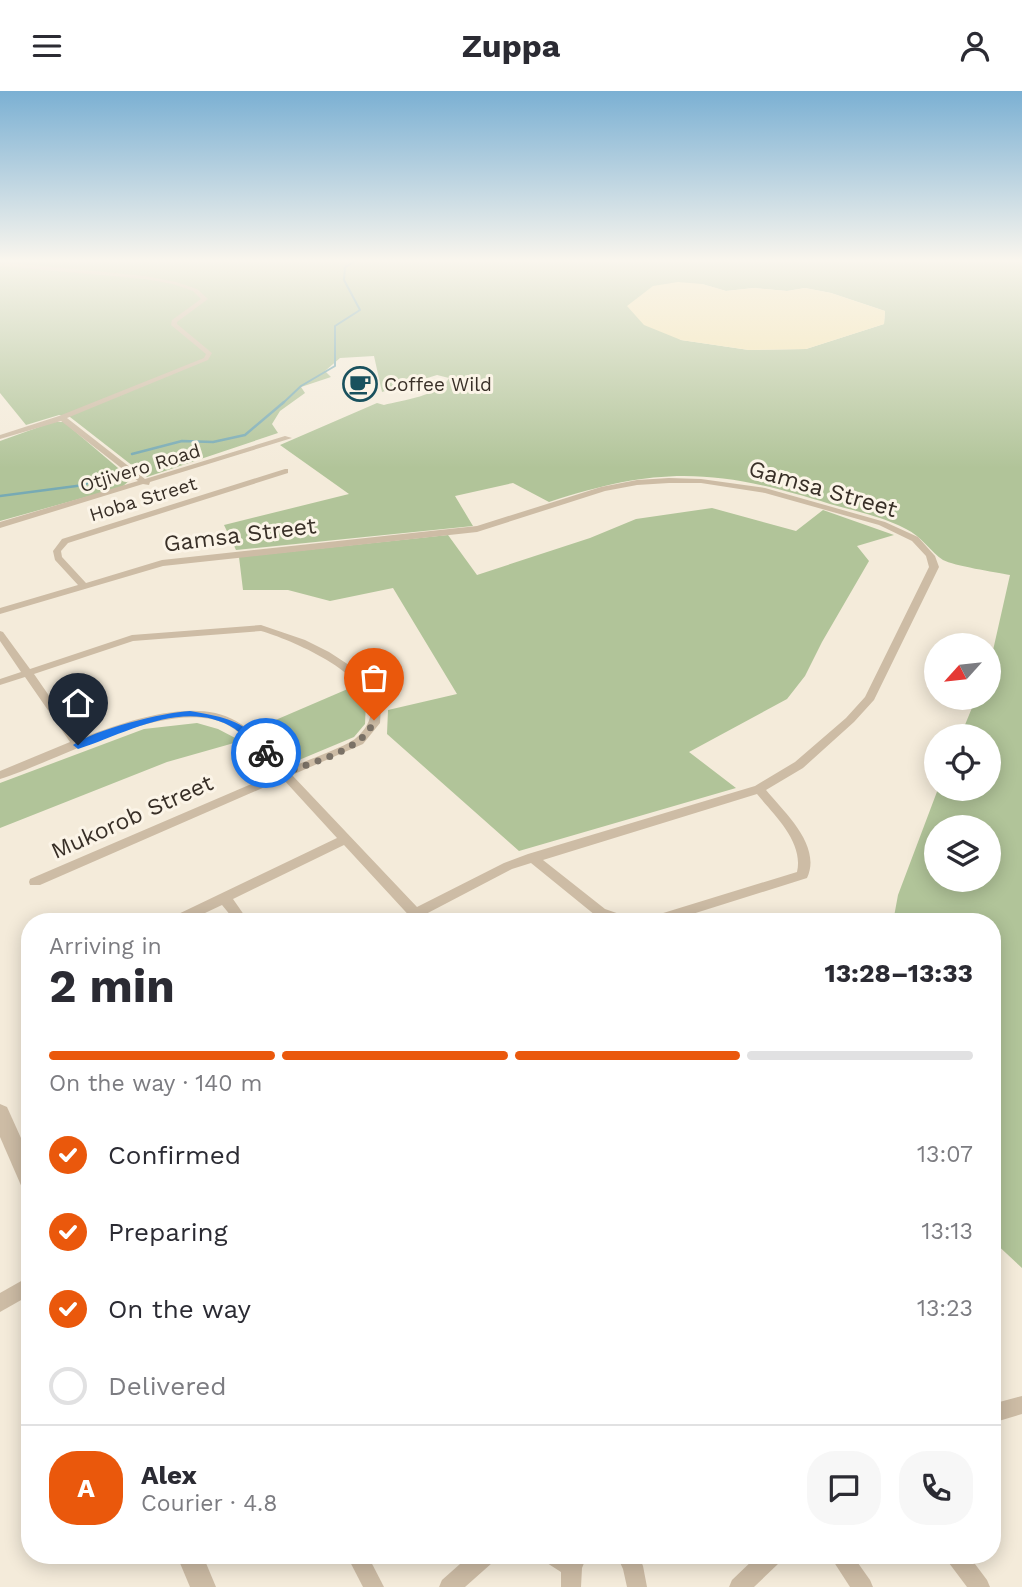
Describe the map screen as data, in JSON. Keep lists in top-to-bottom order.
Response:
{
  "streets": {
    "street": [
      "Otjivero Road",
      "Gamsa Street",
      "Hoba Street",
      "Mukorob Street"
    ]
  },
  "crossings": [
    ["Gamsa Street", "Hoba Street"]
  ],
  "places": {
    "cafe": ["Coffee Wild"]
  },
  "north": "bottom left",
  "page": {
    "header": "Zuppa",
    "heading": ["2 min", "Arriving in", "13:28–13:33"],
    "panel": ["Alex", "Courier · 4.8"],
    "bar": "On the way · 140 m",
    "list": [
      ["Confirmed", "13:07"],
      ["Preparing", "13:13"],
      ["On the way", "13:23"],
      "Delivered"
    ],
    "round": "A"
  }
}
